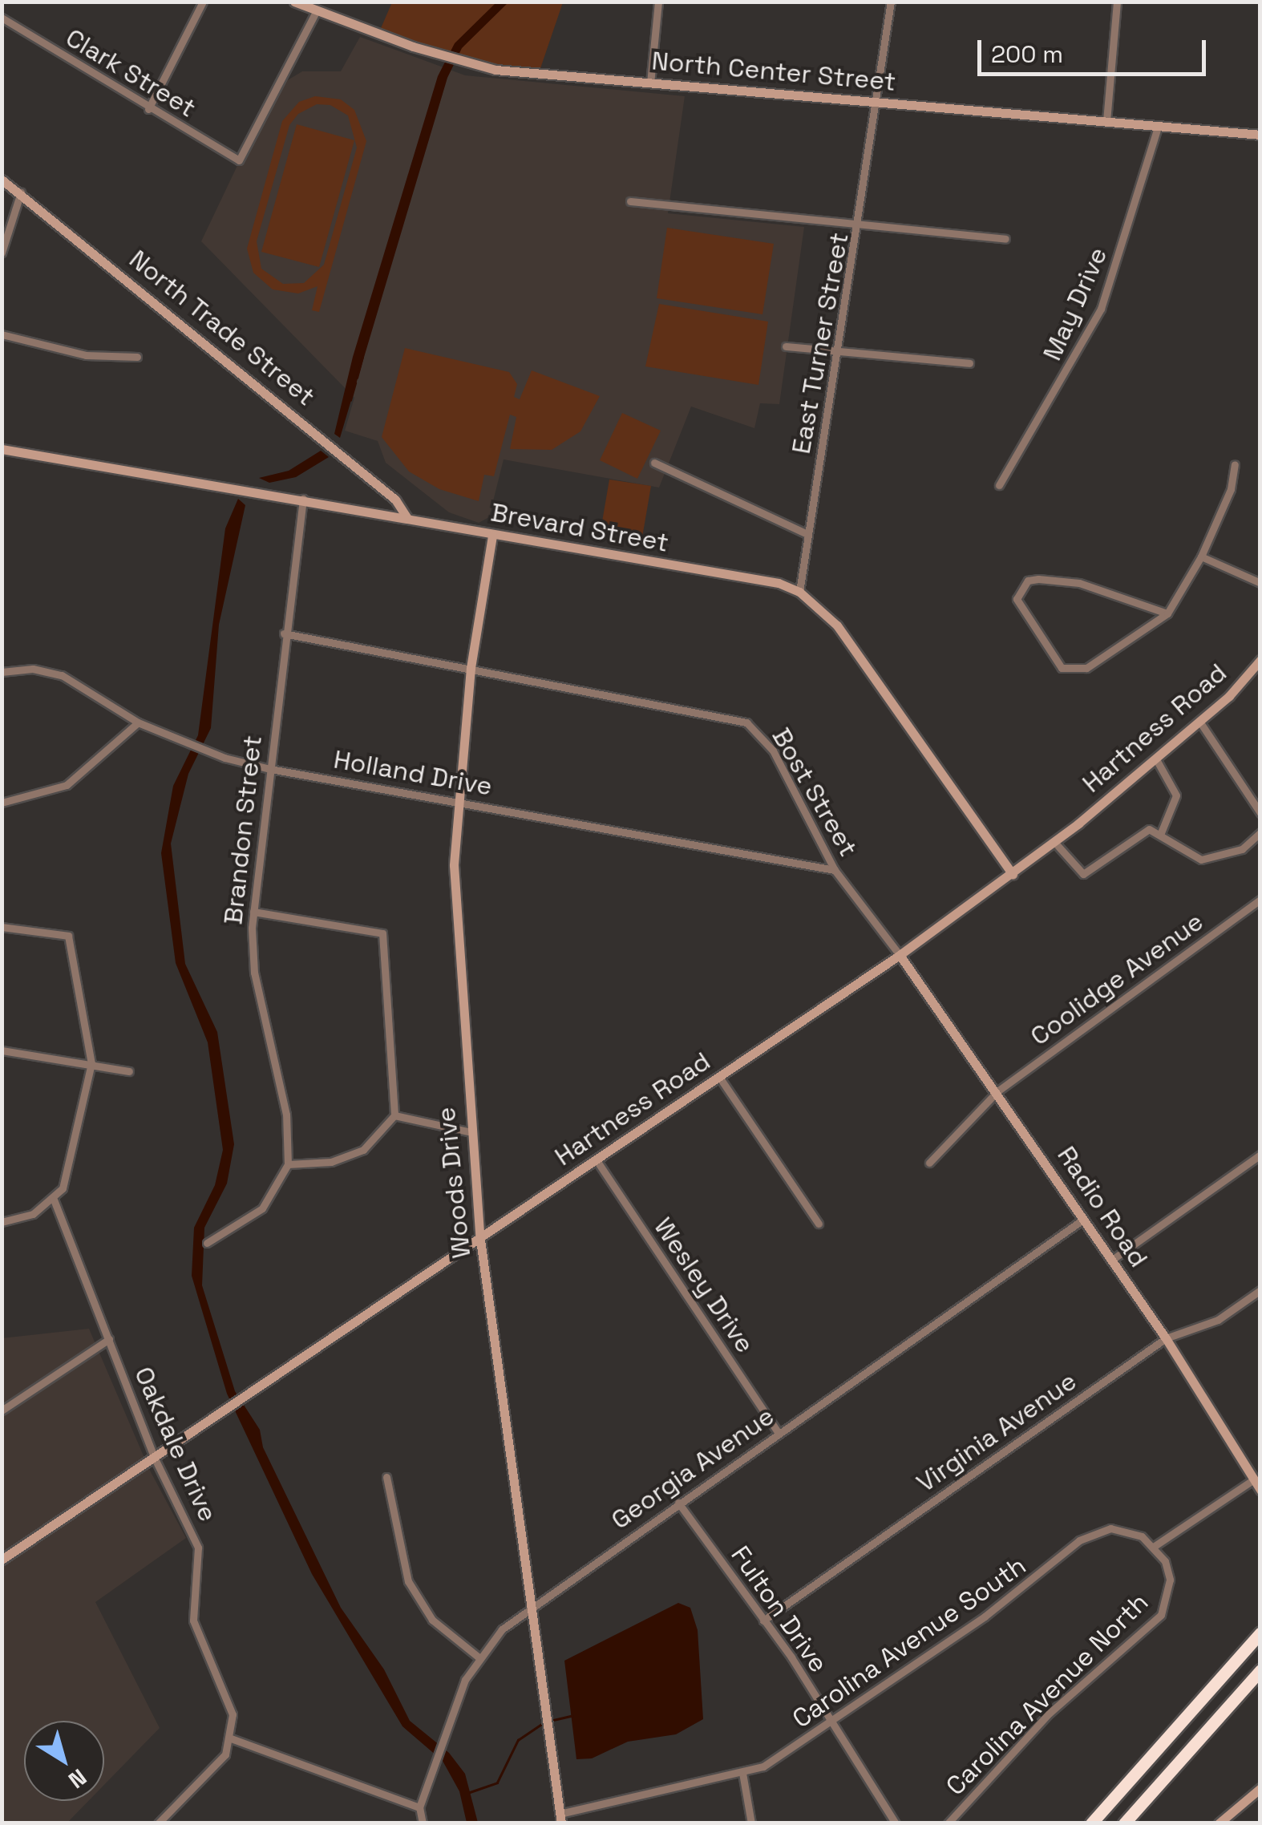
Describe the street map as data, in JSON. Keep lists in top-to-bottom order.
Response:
{
  "streets": {
    "street": [
      "North Center Street",
      "Clark Street",
      "May Drive",
      "North Trade Street",
      "East Turner Street",
      "Brevard Street",
      "Hartness Road",
      "Holland Drive",
      "Bost Street",
      "Brandon Street",
      "Coolidge Avenue",
      "Woods Drive",
      "Radio Road",
      "Wesley Drive",
      "Virginia Avenue",
      "Oakdale Drive",
      "Georgia Avenue",
      "Fulton Drive",
      "Carolina Avenue South",
      "Carolina Avenue North"
    ]
  },
  "crossings": [
    ["North Center Street", "Clark Street"],
    ["North Center Street", "May Drive"],
    ["North Center Street", "East Turner Street"],
    ["North Trade Street", "Brevard Street"],
    ["East Turner Street", "Brevard Street"],
    ["Brevard Street", "Hartness Road"],
    ["Brevard Street", "Brandon Street"],
    ["Brevard Street", "Woods Drive"],
    ["Hartness Road", "Bost Street"],
    ["Hartness Road", "Woods Drive"],
    ["Hartness Road", "Radio Road"],
    ["Hartness Road", "Wesley Drive"],
    ["Hartness Road", "Oakdale Drive"],
    ["Holland Drive", "Bost Street"],
    ["Holland Drive", "Brandon Street"],
    ["Holland Drive", "Woods Drive"],
    ["Bost Street", "Brandon Street"],
    ["Bost Street", "Woods Drive"],
    ["Bost Street", "Radio Road"],
    ["Coolidge Avenue", "Radio Road"],
    ["Woods Drive", "Georgia Avenue"],
    ["Woods Drive", "Carolina Avenue South"],
    ["Radio Road", "Virginia Avenue"],
    ["Radio Road", "Georgia Avenue"],
    ["Wesley Drive", "Georgia Avenue"],
    ["Virginia Avenue", "Fulton Drive"],
    ["Georgia Avenue", "Fulton Drive"],
    ["Fulton Drive", "Carolina Avenue South"],
    ["Carolina Avenue South", "Carolina Avenue North"]
  ],
  "scale_bar": "200 m",
  "north": "bottom right"
}
